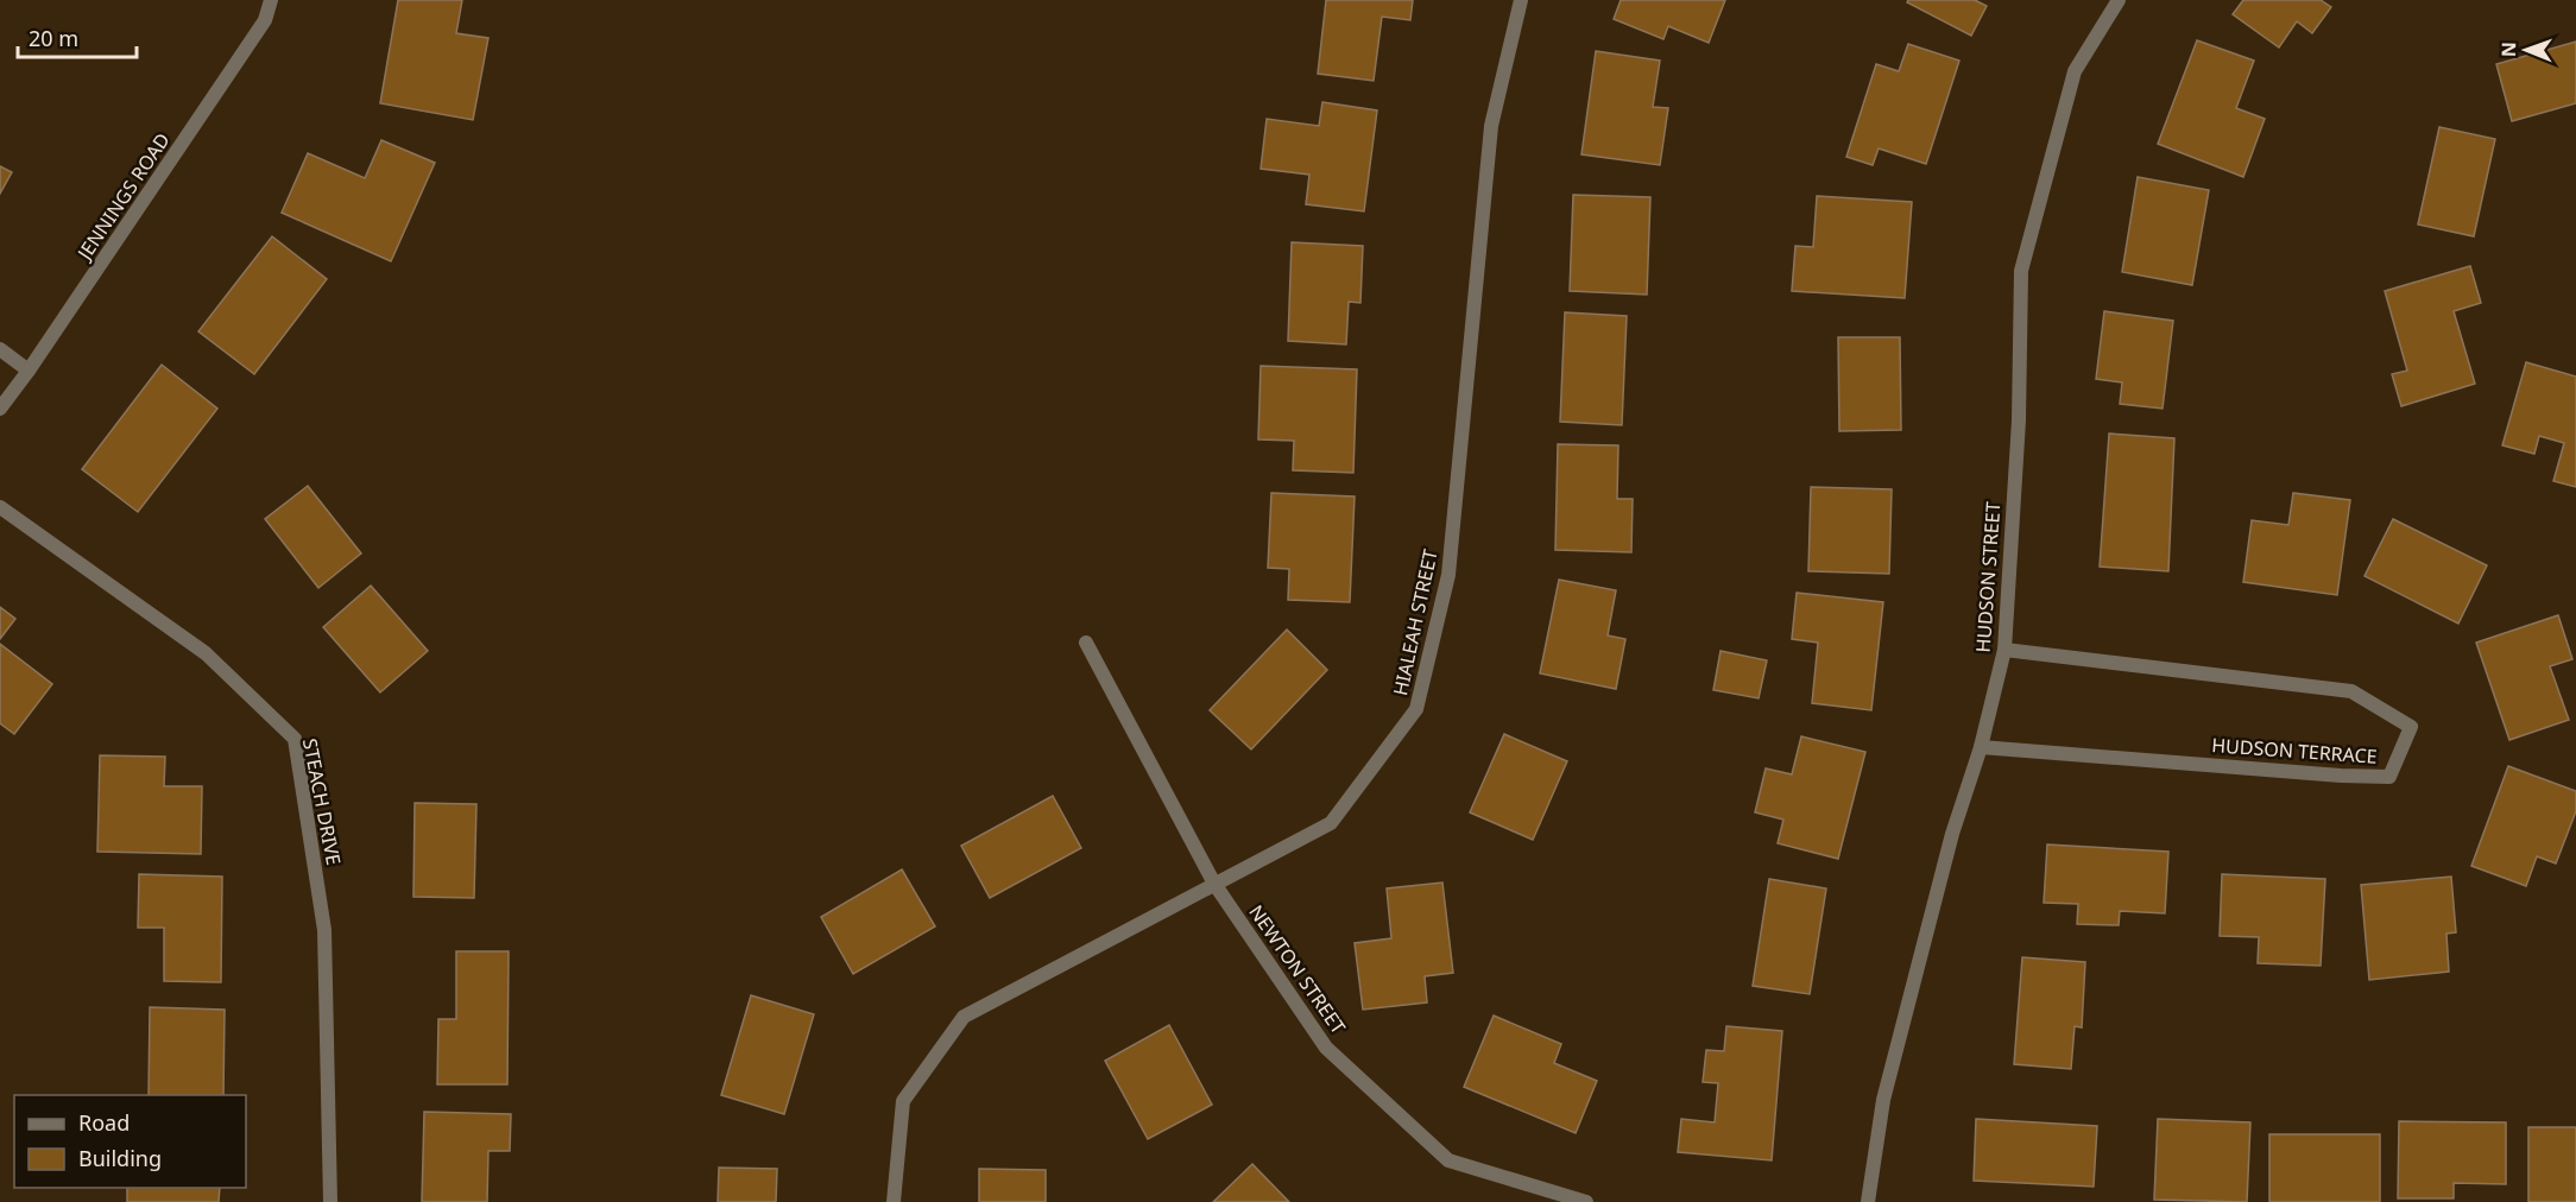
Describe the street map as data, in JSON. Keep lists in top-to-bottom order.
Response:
{
  "streets": {
    "street": [
      "JENNINGS ROAD",
      "HUDSON STREET",
      "HIALEAH STREET",
      "HUDSON TERRACE",
      "STEACH DRIVE",
      "NEWTON STREET"
    ]
  },
  "crossings": [
    ["HUDSON STREET", "HUDSON TERRACE"],
    ["HIALEAH STREET", "NEWTON STREET"]
  ],
  "legend": ["Road", "Building"],
  "scale_bar": "20 m",
  "north": "left"
}
